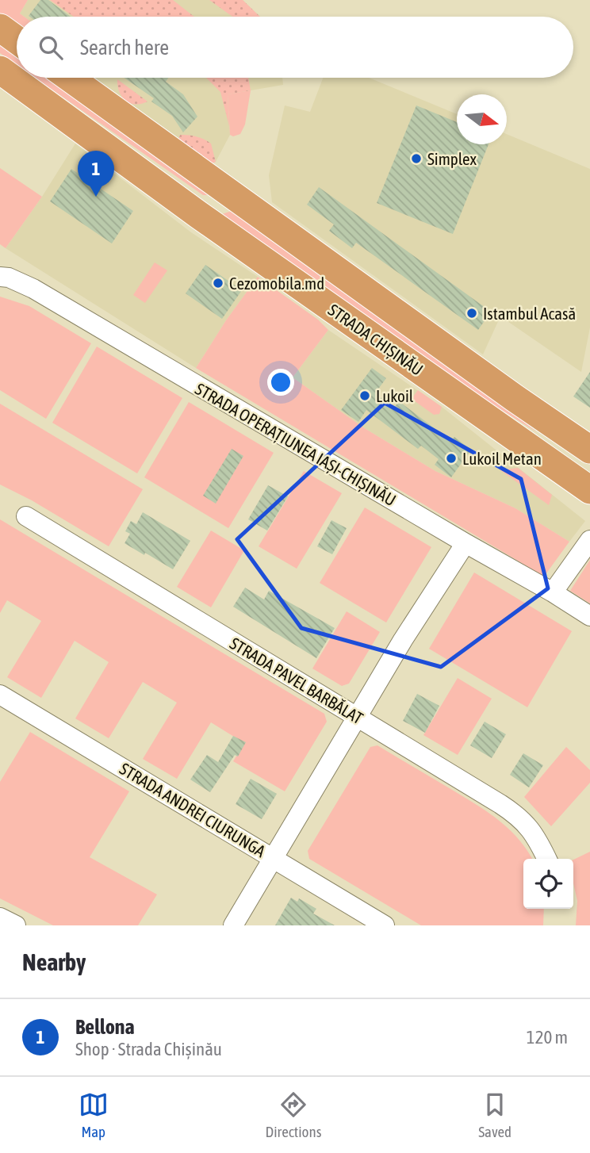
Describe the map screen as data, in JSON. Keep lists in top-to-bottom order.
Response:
{
  "streets": {
    "highway": ["STRADA CHIȘINĂU"],
    "street": ["STRADA OPERAȚIUNEA IAȘI-CHIȘINĂU", "STRADA PAVEL BARBĂLAT", "STRADA ANDREI CIURUNGA"]
  },
  "places": [
    "Simplex",
    "Cezomobila.md",
    "Istambul Acasă",
    "Lukoil",
    "Lukoil Metan"
  ],
  "north": "right",
  "page": {
    "search": "Search here",
    "pins": "1",
    "heading": "Nearby",
    "list": [
      {
        "mark": "1",
        "name": "Bellona",
        "note": "Shop · Strada Chișinău",
        "value": "120 m"
      }
    ],
    "nav": ["Map", "Directions", "Saved"]
  }
}
